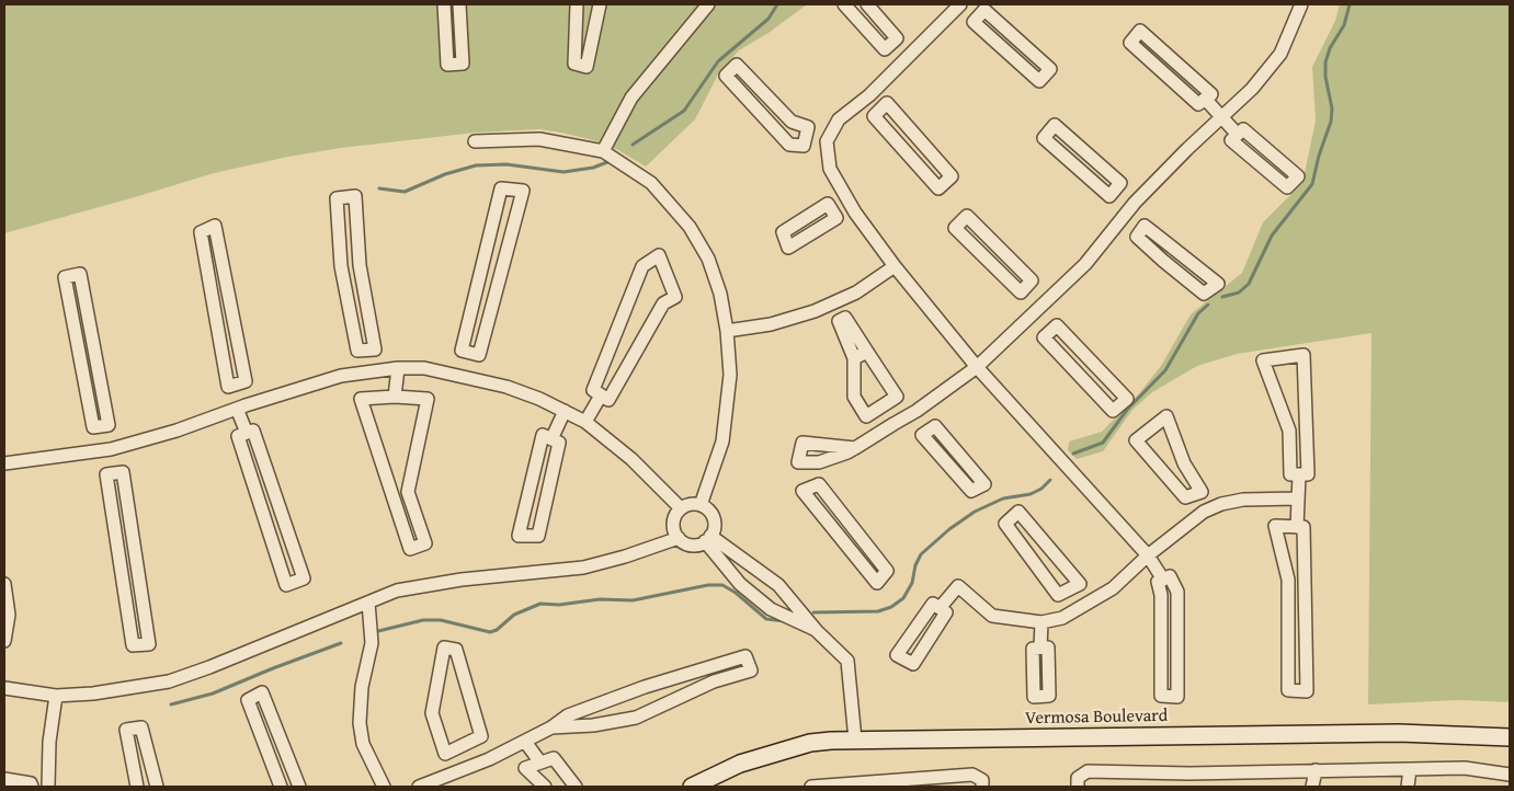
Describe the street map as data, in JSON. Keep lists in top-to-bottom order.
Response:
{
  "streets": {
    "main road": ["Vermosa Boulevard"]
  }
}
